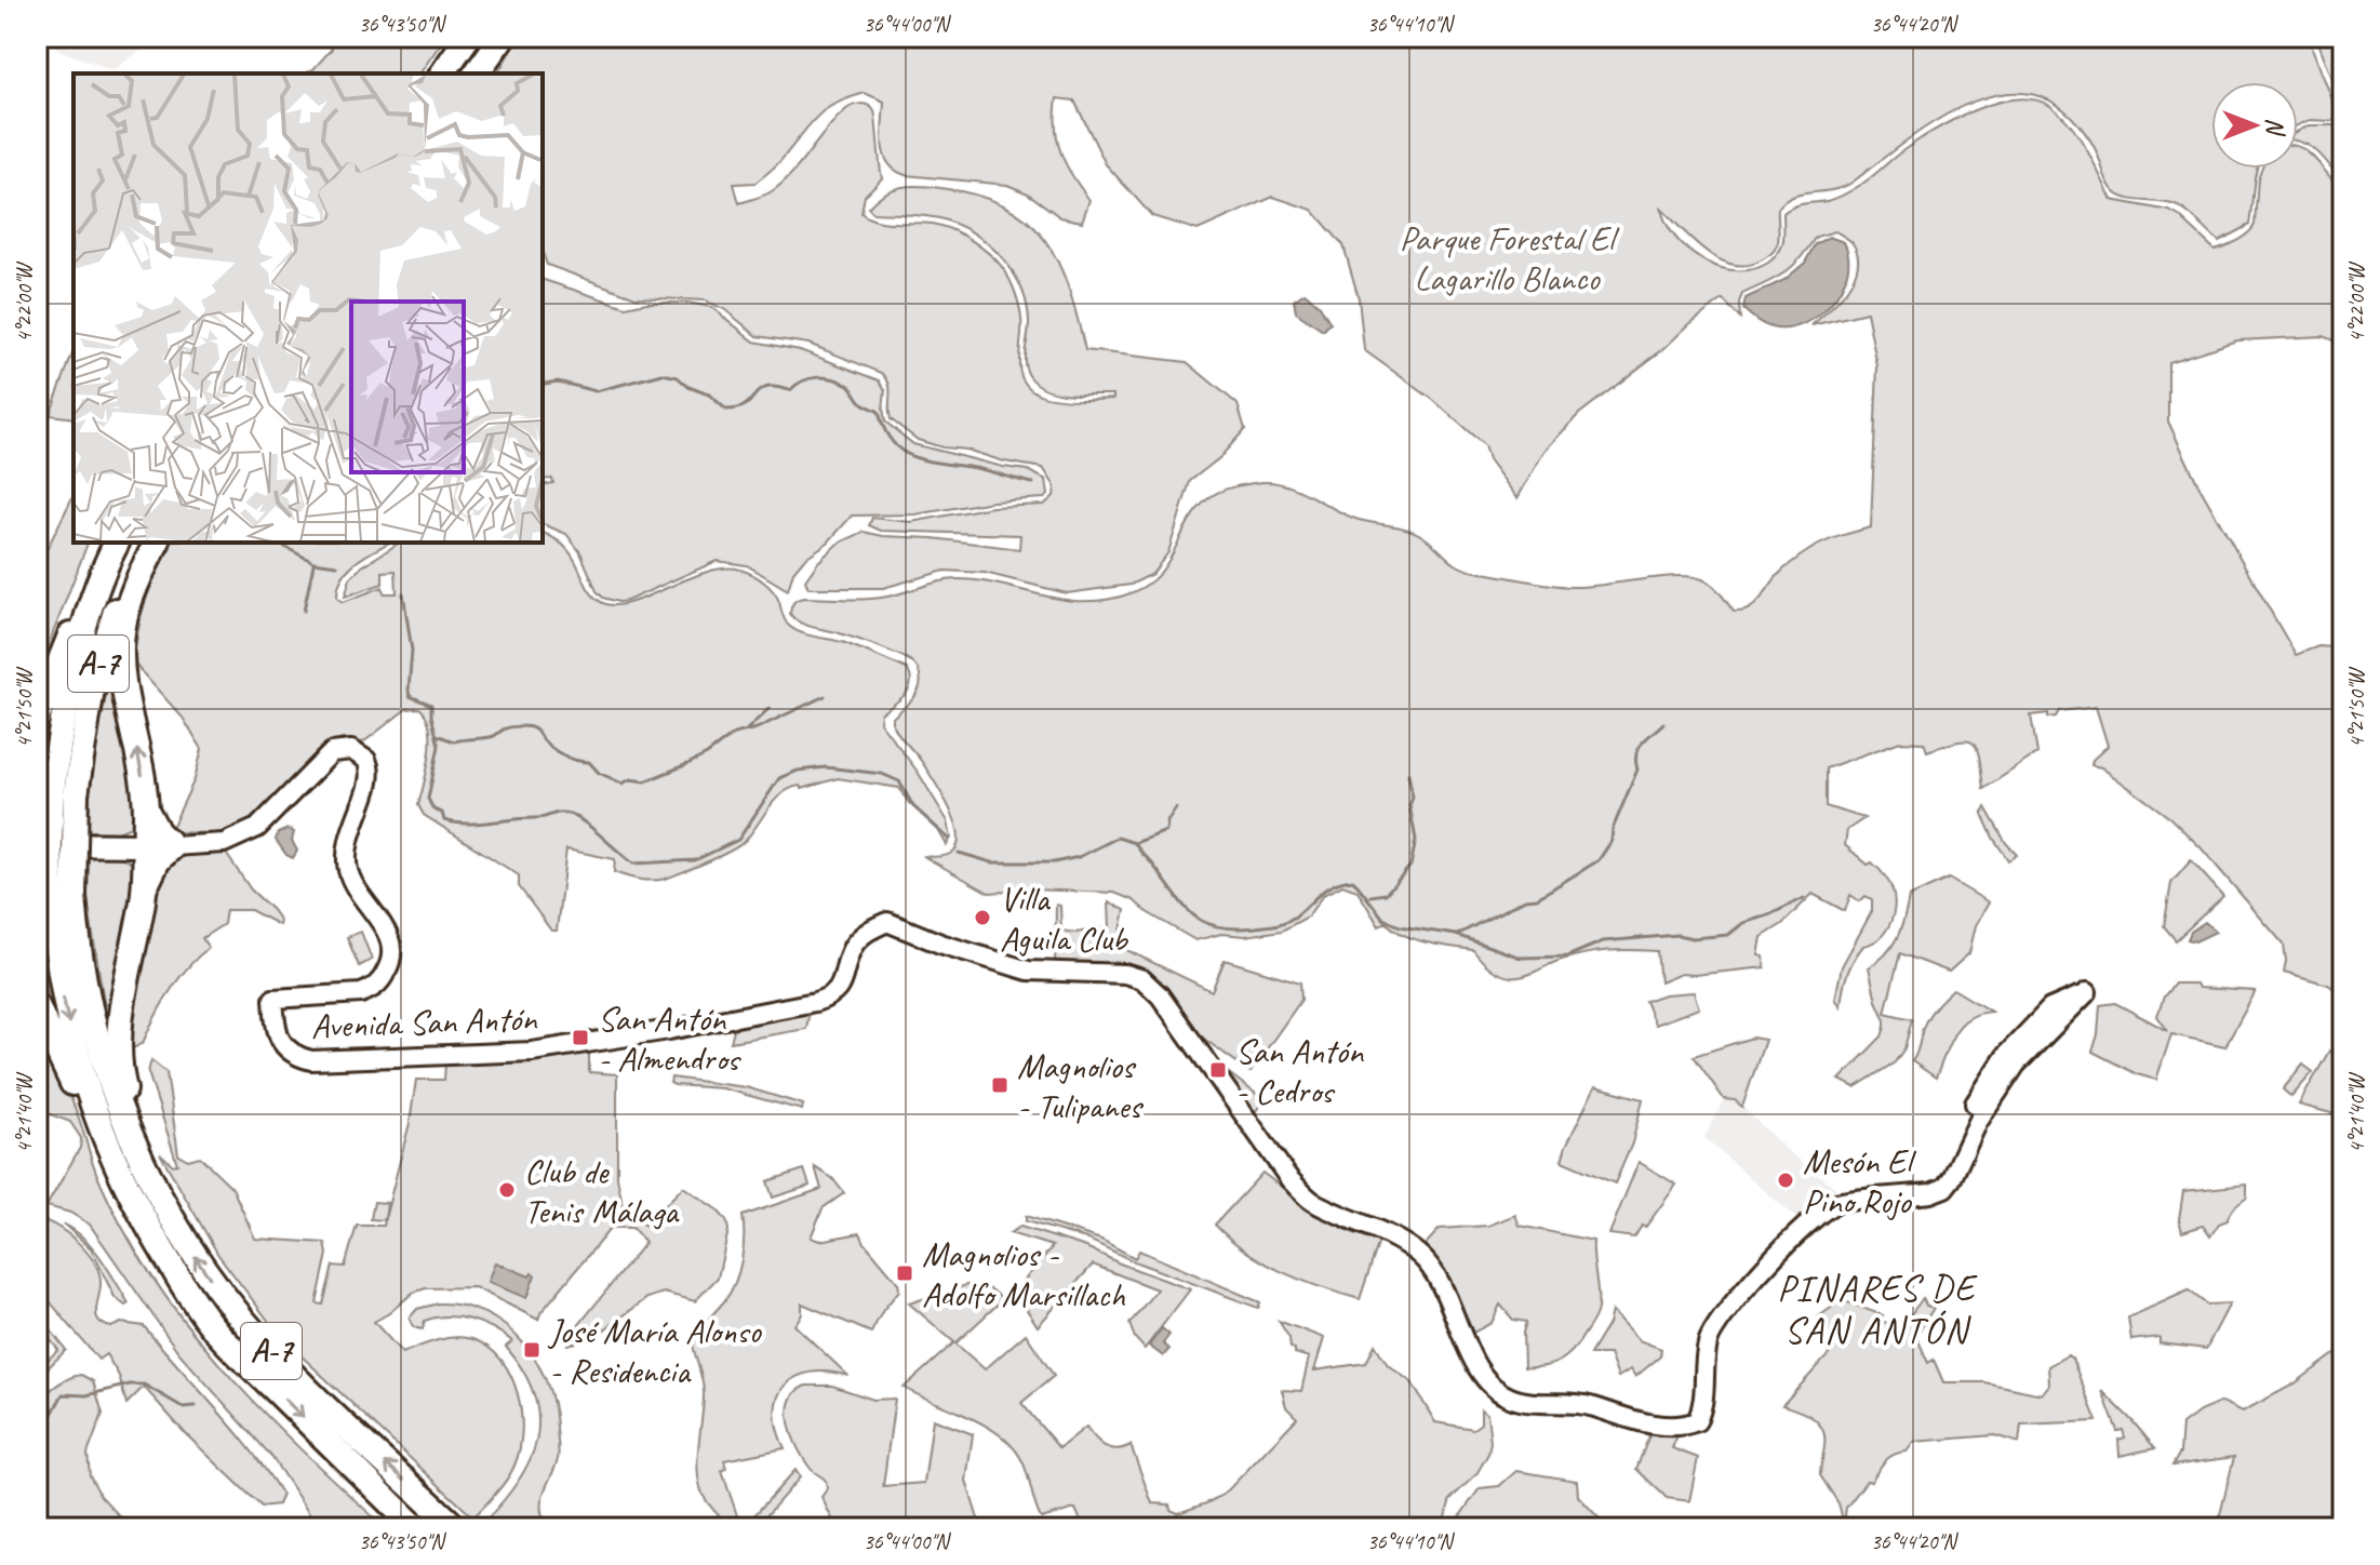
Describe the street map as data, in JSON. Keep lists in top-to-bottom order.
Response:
{
  "streets": {
    "highway": ["A-7"],
    "street": ["Avenida San Antón"]
  },
  "districts": ["PINARES DE SAN ANTÓN"],
  "parks": ["Parque Forestal El Lagarillo Blanco"],
  "places": {
    "other": ["Villa Aguila Club", "Mesón El Pino Rojo", "Club de Tenis Málaga"],
    "transit": [
      "San Antón - Almendros",
      "San Antón - Cedros",
      "Magnolios - Tulipanes",
      "Magnolios - Adolfo Marsillach",
      "José María Alonso - Residencia"
    ]
  },
  "north": "right",
  "coordinates": [
    "36°43'50\"N",
    "36°44'00\"N",
    "36°44'10\"N",
    "36°44'20\"N",
    "4°22'00\"W",
    "4°21'50\"W",
    "4°21'40\"W"
  ]
}
